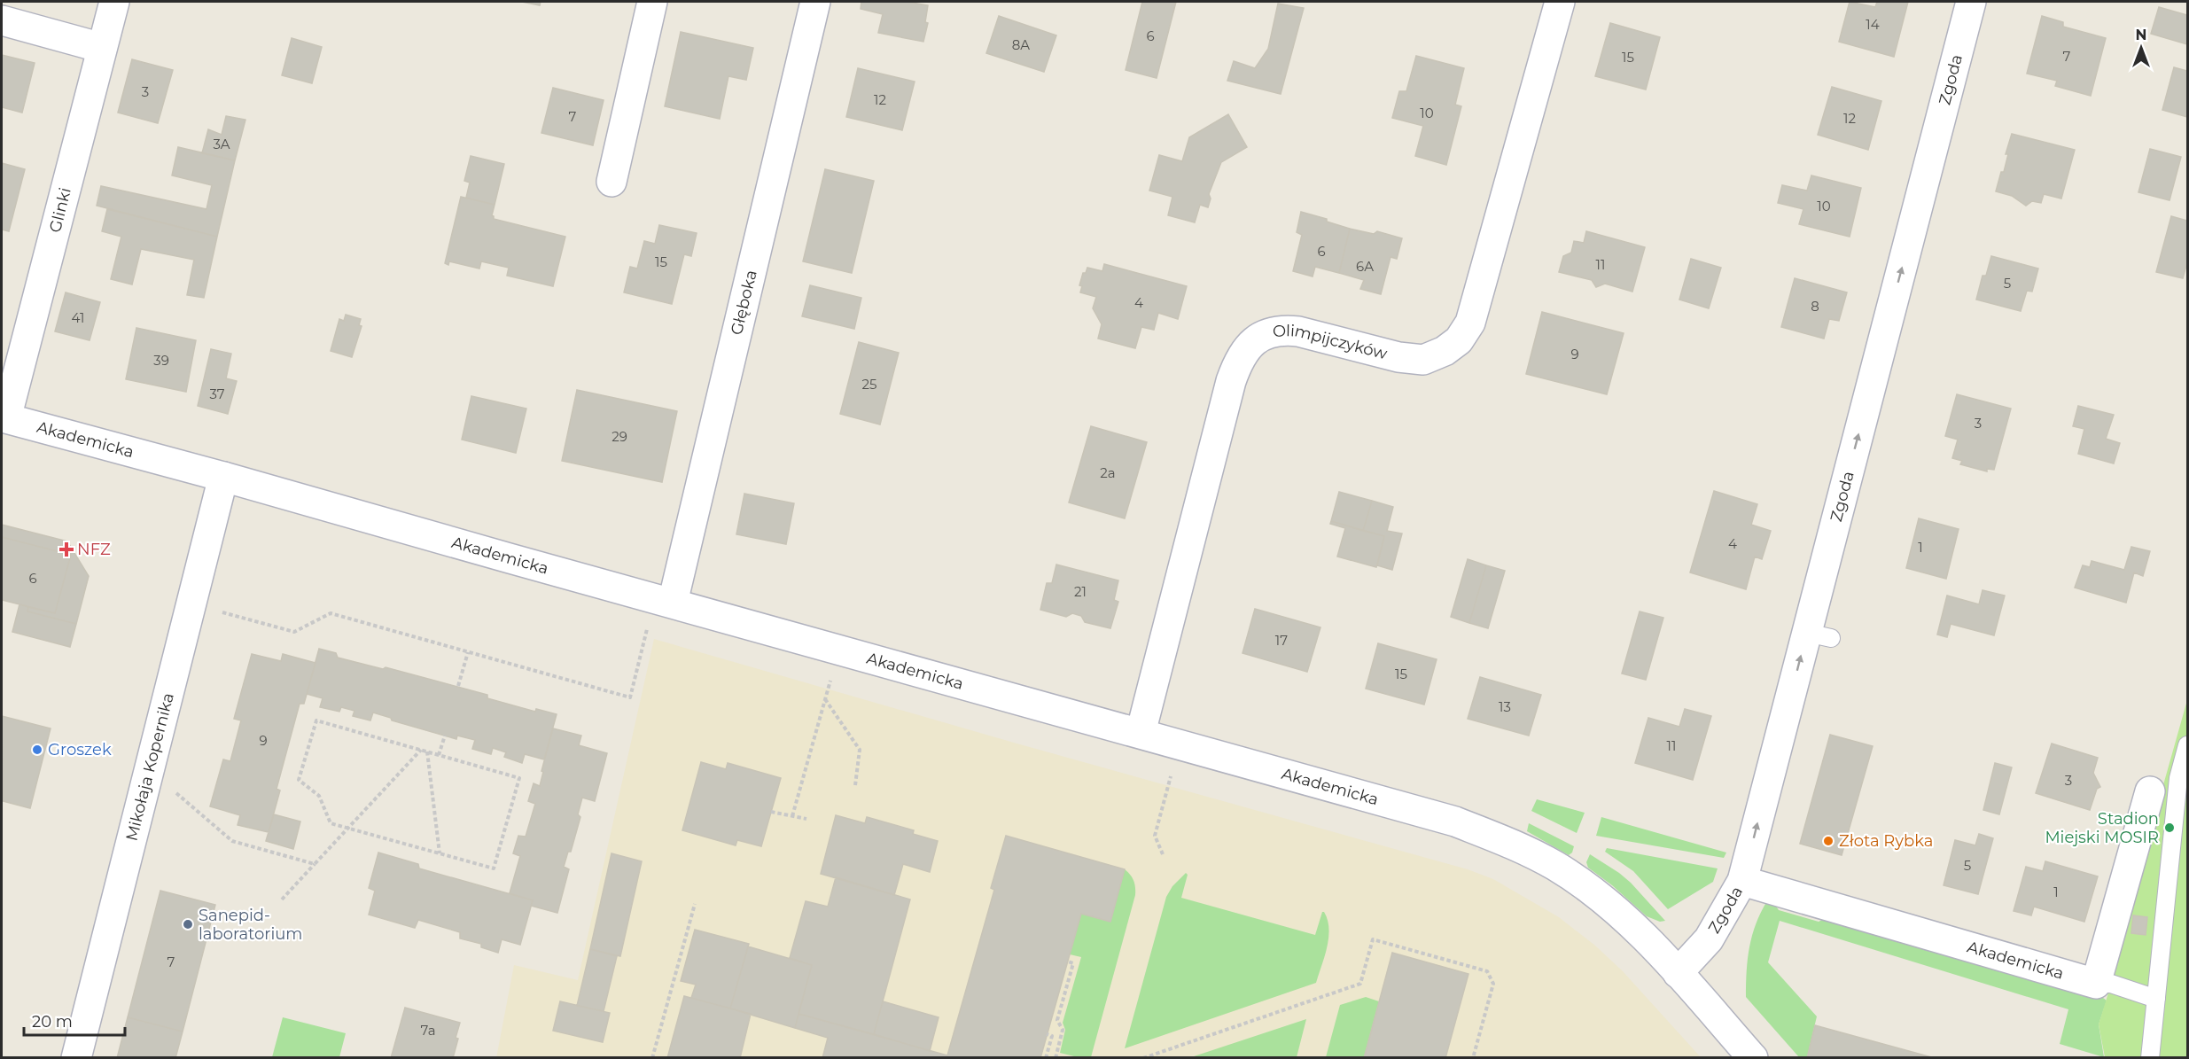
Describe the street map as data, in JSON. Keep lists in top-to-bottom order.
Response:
{
  "streets": {
    "street": [
      "Zgoda",
      "Glinki",
      "Głęboka",
      "Olimpijczyków",
      "Akademicka",
      "Mikołaja Kopernika"
    ]
  },
  "crossings": [
    ["Zgoda", "Akademicka"],
    ["Glinki", "Akademicka"],
    ["Głęboka", "Akademicka"],
    ["Olimpijczyków", "Akademicka"],
    ["Akademicka", "Mikołaja Kopernika"]
  ],
  "one_way": ["Zgoda"],
  "places": {
    "health": ["NFZ"],
    "other": [
      "Groszek",
      "Stadion Miejski MOSIR",
      "Złota Rybka",
      "Sanepid- laboratorium"
    ]
  },
  "house_numbers": [
    "14",
    "6",
    "8A",
    "7",
    "15",
    "3",
    "12",
    "10",
    "7",
    "12",
    "3A",
    "10",
    "6",
    "15",
    "11",
    "6A",
    "5",
    "4",
    "8",
    "41",
    "9",
    "39",
    "25",
    "37",
    "3",
    "29",
    "2a",
    "4",
    "1",
    "6",
    "21",
    "17",
    "15",
    "13",
    "9",
    "11",
    "3",
    "5",
    "1",
    "7",
    "7a"
  ],
  "scale_bar": "20 m",
  "north": "top"
}
